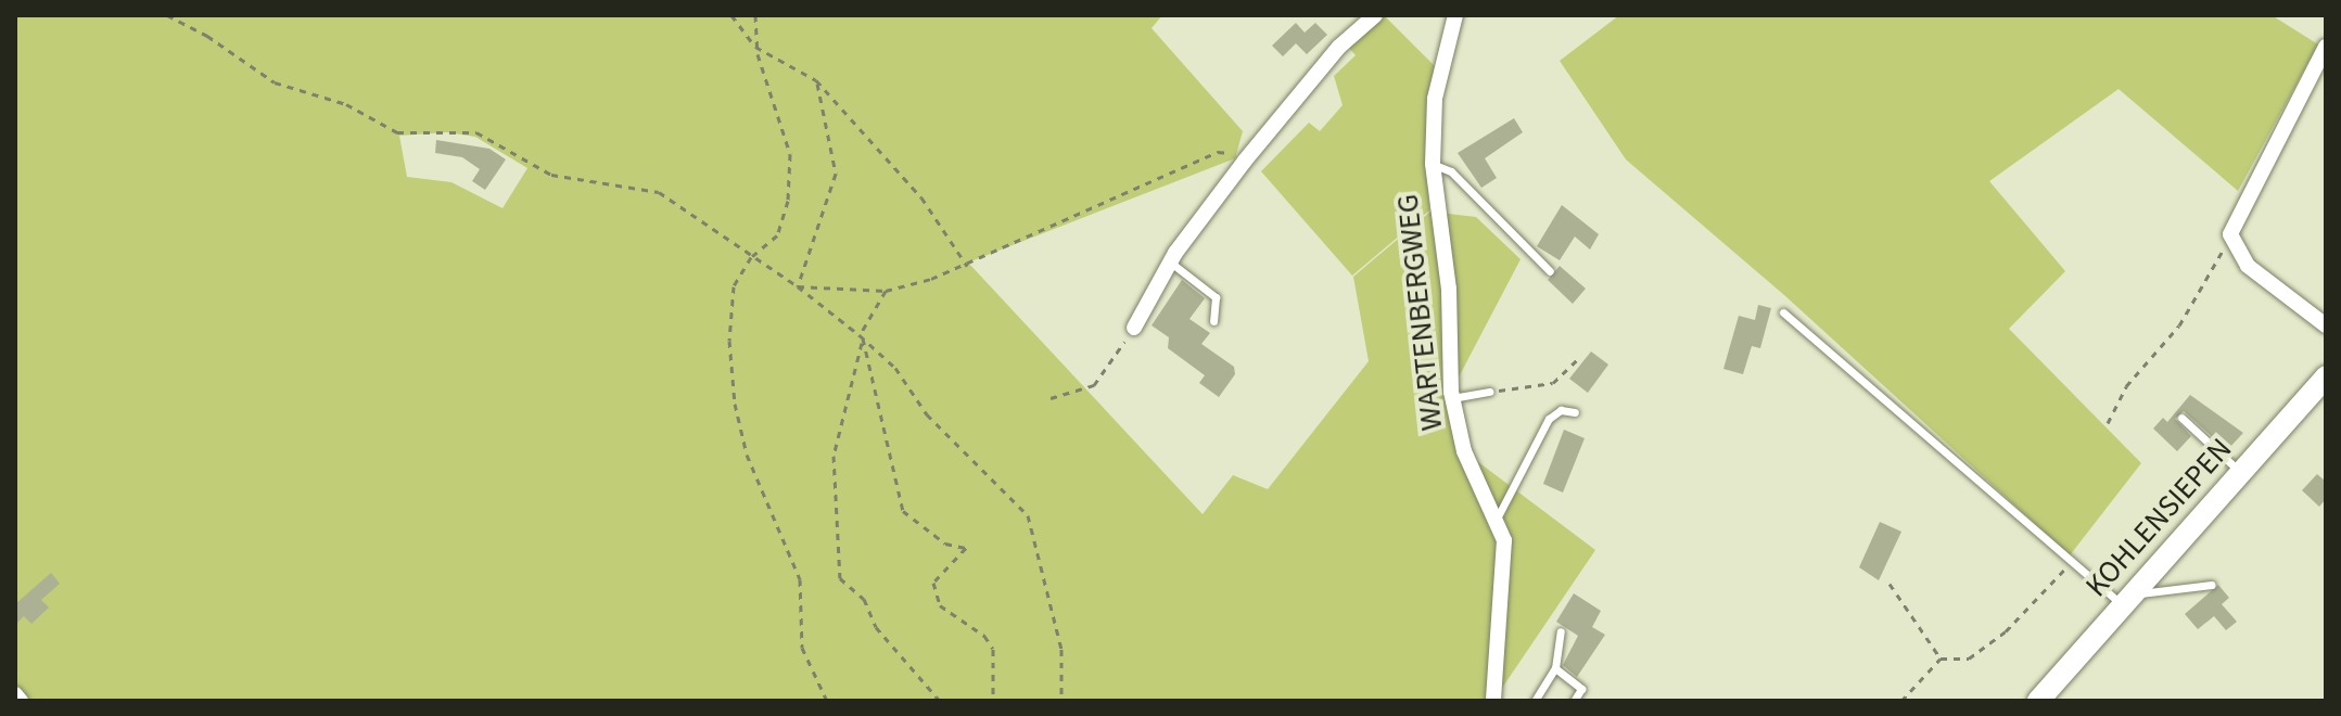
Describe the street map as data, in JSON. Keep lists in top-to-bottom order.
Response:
{
  "streets": {
    "street": ["WARTENBERGWEG", "KOHLENSIEPEN"]
  }
}
